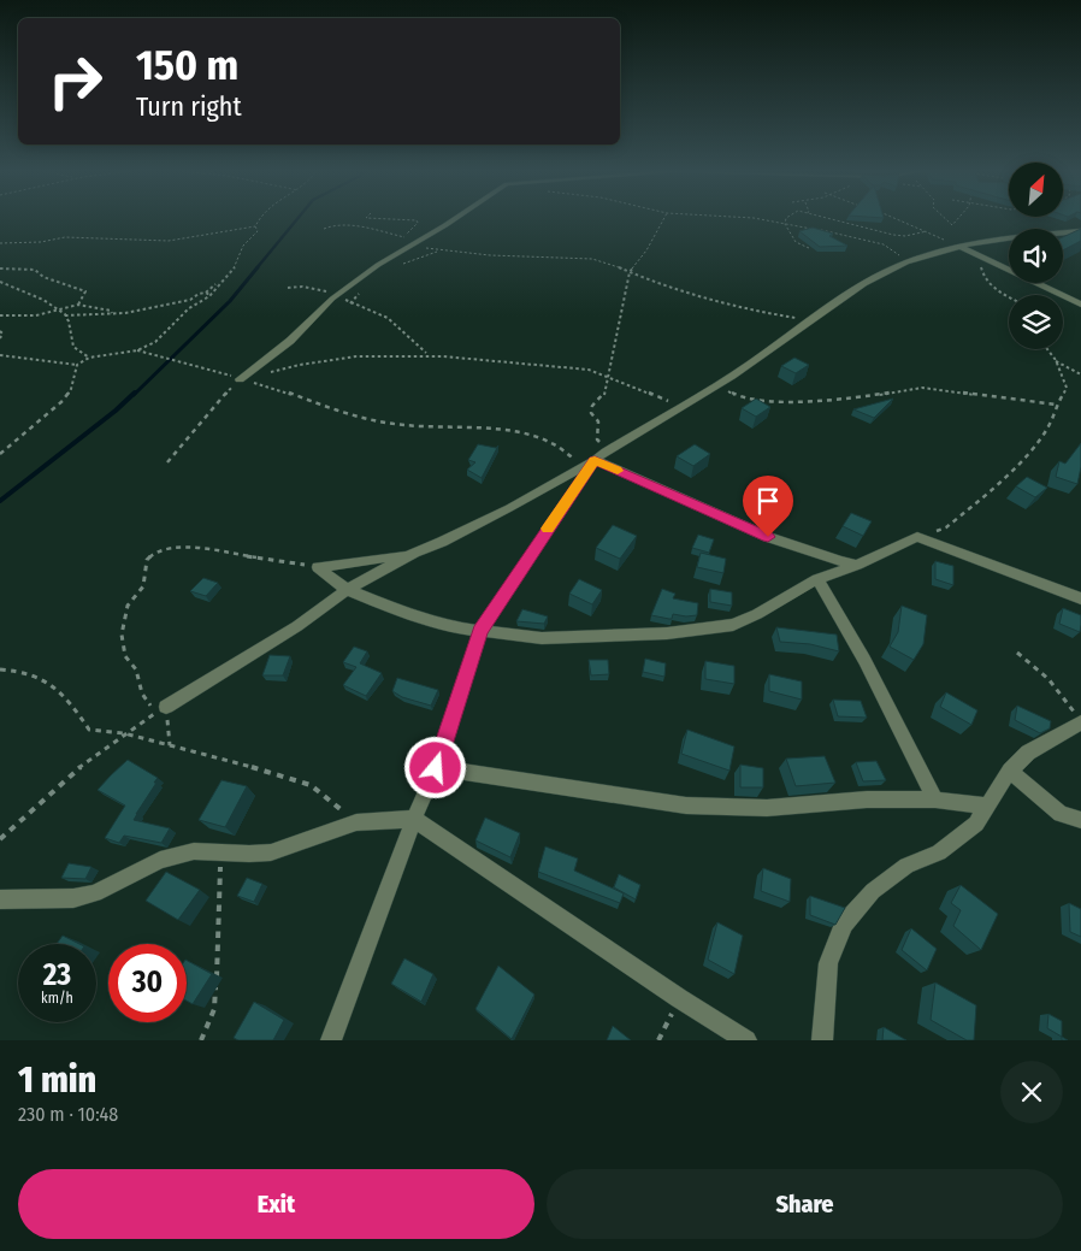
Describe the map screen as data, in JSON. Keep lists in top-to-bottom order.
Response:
{
  "north": "top right",
  "page": {
    "turn": ["150 m", "Turn right"],
    "speed": "23 km/h",
    "limit": "30",
    "heading": ["1 min", "230 m · 10:48"],
    "buttons": ["Exit", "Share"]
  }
}
